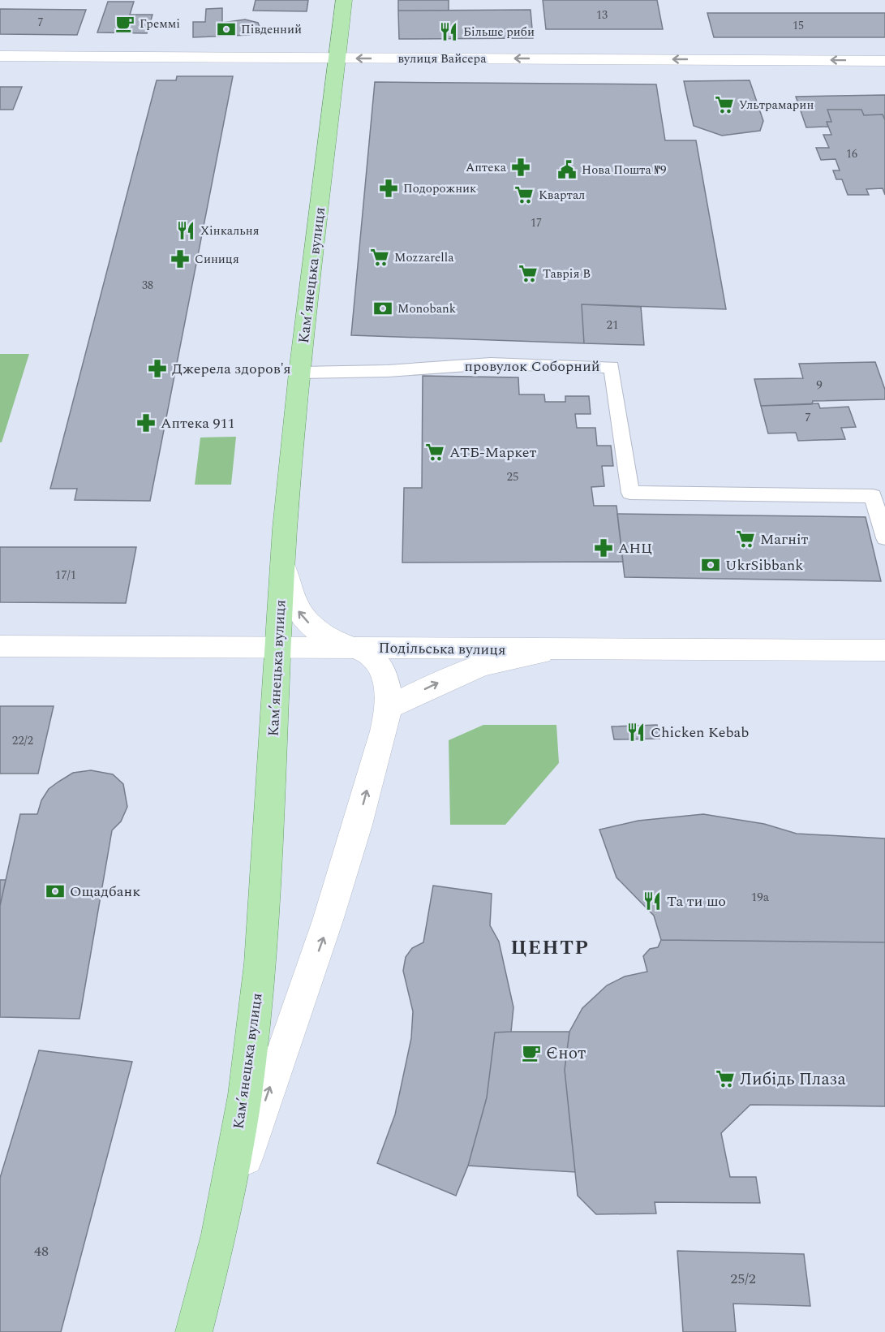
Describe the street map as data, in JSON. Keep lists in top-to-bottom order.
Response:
{
  "streets": {
    "main road": ["Камʼянецька вулиця"],
    "street": ["вулиця Вайсера", "Подільська вулиця"],
    "lane": ["провулок Соборний"]
  },
  "crossings": [
    ["вулиця Вайсера", "Камʼянецька вулиця"],
    ["Камʼянецька вулиця", "провулок Соборний"],
    ["Камʼянецька вулиця", "Подільська вулиця"]
  ],
  "one_way": ["вулиця Вайсера"],
  "districts": ["ЦЕНТР"],
  "places": {
    "cafe": ["Греммі", "Єнот"],
    "bank": [
      "Південний",
      "Monobank",
      "UkrSibbank",
      "Ощадбанк"
    ],
    "restaurant": [
      "Більше риби",
      "Хінкальня",
      "Chicken Kebab",
      "Та ти шо"
    ],
    "supermarket": [
      "Ультрамарин",
      "Квартал",
      "Mozzarella",
      "Таврія В",
      "АТБ-Маркет",
      "Магніт",
      "Либідь Плаза"
    ],
    "pharmacy": [
      "Аптека",
      "Подорожник",
      "Синиця",
      "Джерела здоров'я",
      "Аптека 911",
      "АНЦ"
    ],
    "public building": ["Нова Пошта №9"]
  },
  "house_numbers": [
    "13",
    "7",
    "15",
    "16",
    "17",
    "38",
    "21",
    "9",
    "7",
    "25",
    "17/1",
    "22/2",
    "19а",
    "48",
    "25/2"
  ]
}
